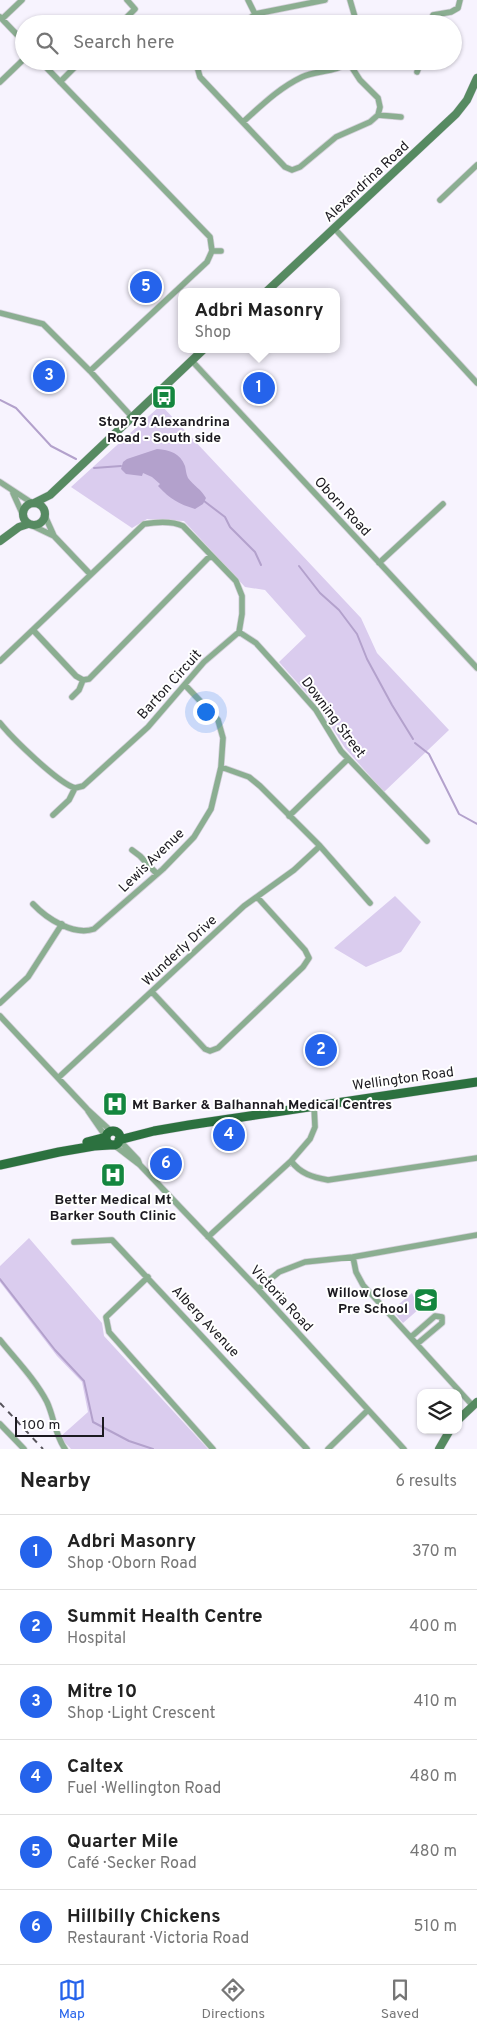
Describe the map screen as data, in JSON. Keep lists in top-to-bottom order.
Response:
{
  "streets": {
    "main road": ["Alexandrina Road", "Wellington Road"],
    "street": [
      "Oborn Road",
      "Barton Circuit",
      "Downing Street",
      "Lewis Avenue",
      "Wunderly Drive",
      "Victoria Road",
      "Alberg Avenue"
    ]
  },
  "crossings": [
    ["Barton Circuit", "Downing Street"],
    ["Barton Circuit", "Lewis Avenue"],
    ["Wunderly Drive", "Victoria Road"],
    ["Wellington Road", "Victoria Road"]
  ],
  "places": {
    "bus stop": ["Stop 73 Alexandrina Road - South side"],
    "hospital": ["Mt Barker & Balhannah Medical Centres", "Better Medical Mt Barker South Clinic"],
    "school or university": ["Willow Close Pre School"]
  },
  "scale_bar": "100 m",
  "page": {
    "search": "Search here",
    "pins": [
      "5",
      "3",
      "1",
      "2",
      "4",
      "6"
    ],
    "popup": ["Adbri Masonry", "Shop"],
    "scale": "100 m",
    "heading": ["Nearby", "6 results"],
    "list": [
      {
        "mark": "1",
        "name": "Adbri Masonry",
        "note": "Shop · Oborn Road",
        "value": "370 m"
      },
      {
        "mark": "2",
        "name": "Summit Health Centre",
        "note": "Hospital",
        "value": "400 m"
      },
      {
        "mark": "3",
        "name": "Mitre 10",
        "note": "Shop · Light Crescent",
        "value": "410 m"
      },
      {
        "mark": "4",
        "name": "Caltex",
        "note": "Fuel · Wellington Road",
        "value": "480 m"
      },
      {
        "mark": "5",
        "name": "Quarter Mile",
        "note": "Café · Secker Road",
        "value": "480 m"
      },
      {
        "mark": "6",
        "name": "Hillbilly Chickens",
        "note": "Restaurant · Victoria Road",
        "value": "510 m"
      }
    ],
    "nav": ["Map", "Directions", "Saved"]
  }
}
